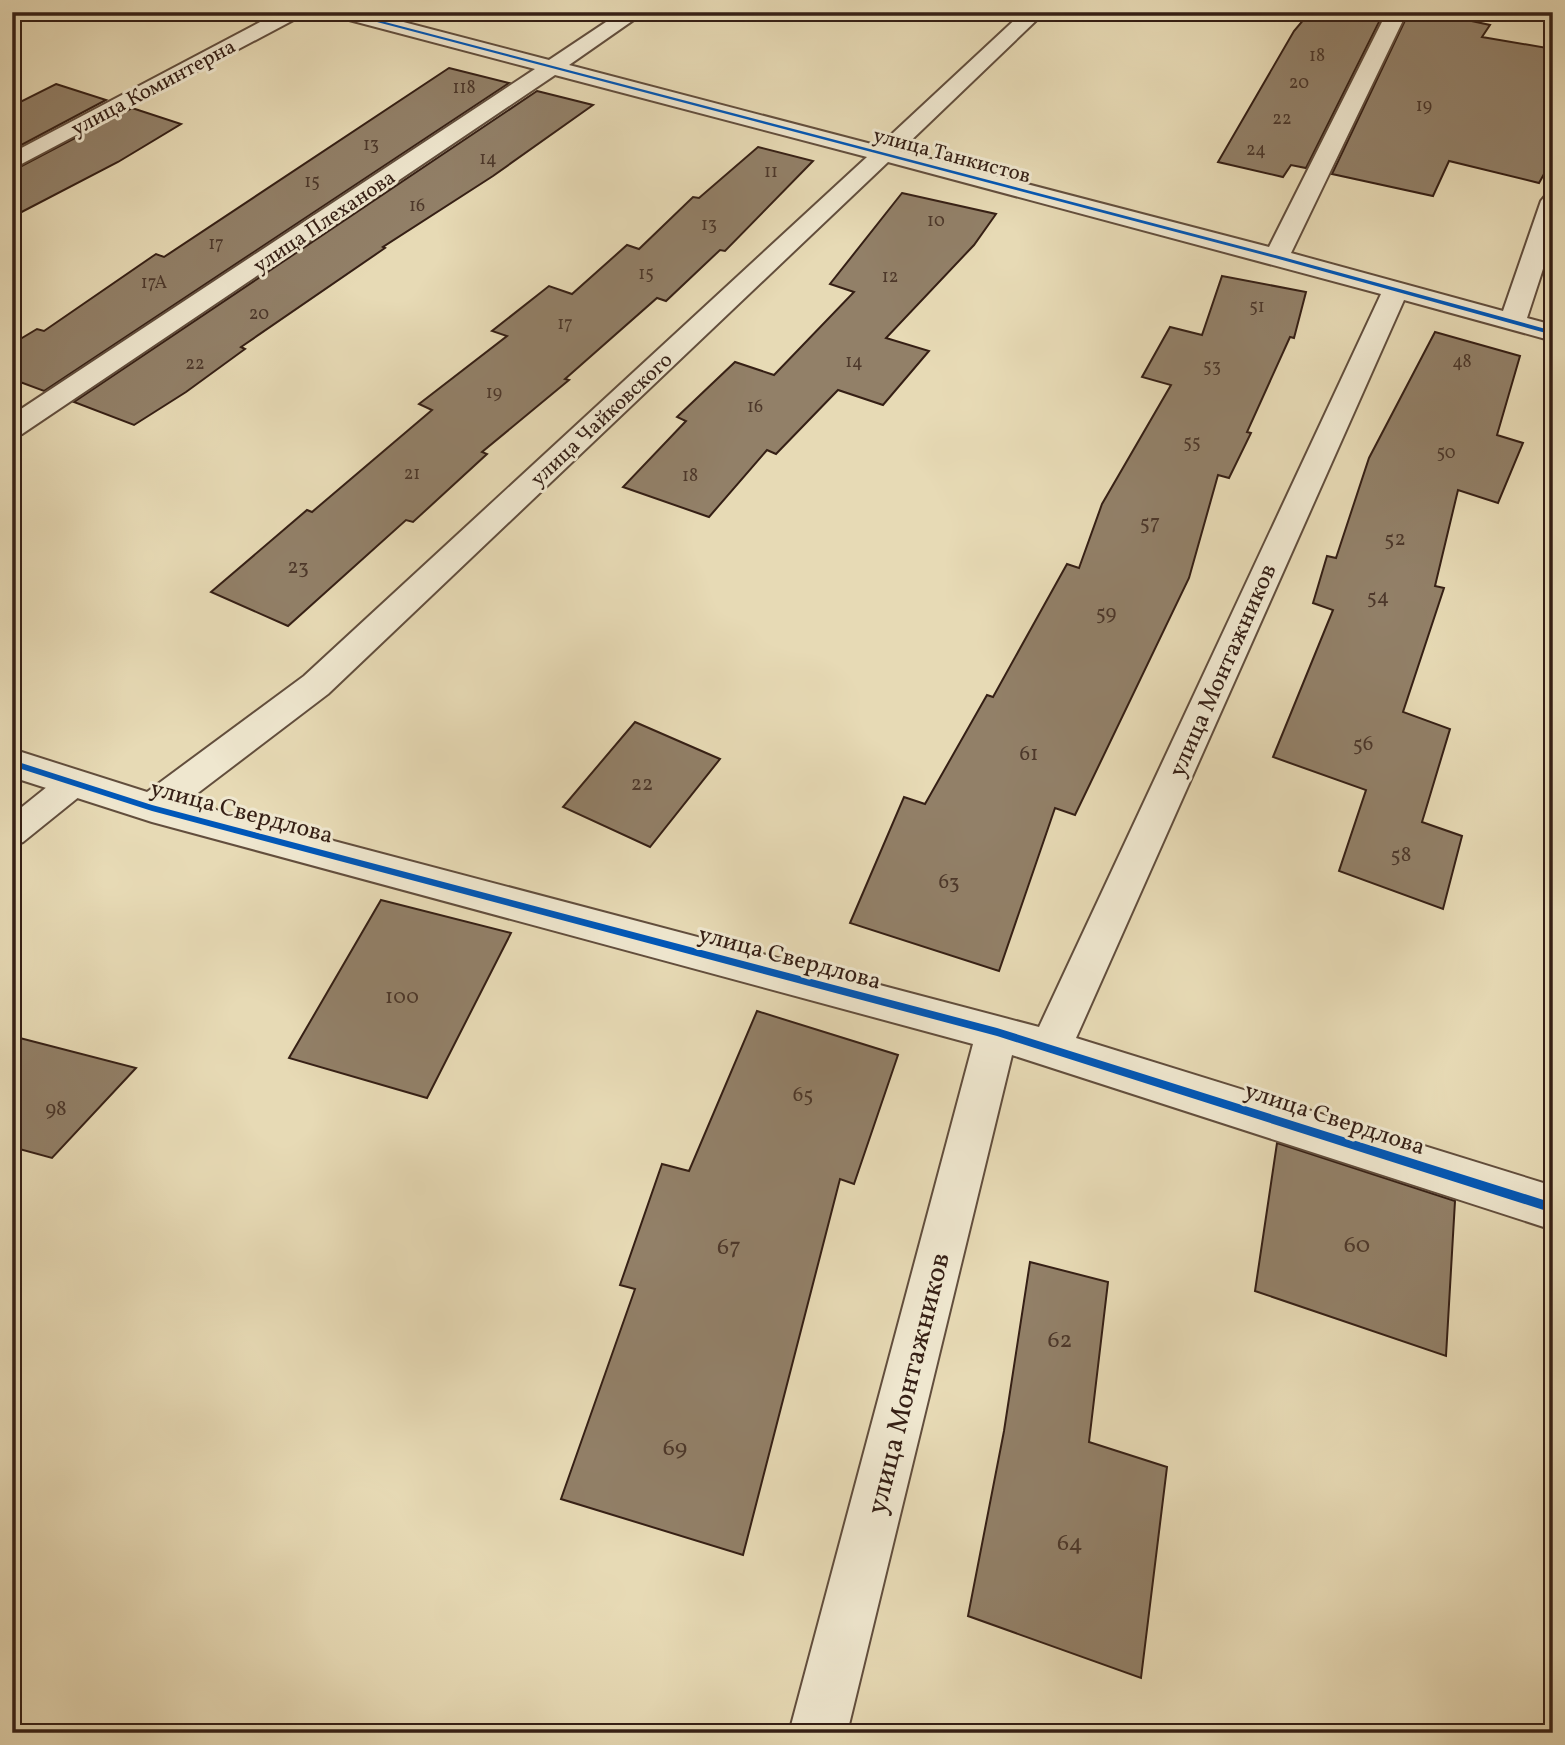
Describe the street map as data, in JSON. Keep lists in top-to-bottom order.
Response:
{
  "streets": {
    "street": [
      "улица Коминтерна",
      "улица Танкистов",
      "улица Плеханова",
      "улица Чайковского",
      "улица Монтажников",
      "улица Свердлова"
    ]
  },
  "crossings": [
    ["улица Танкистов", "улица Плеханова"],
    ["улица Танкистов", "улица Чайковского"],
    ["улица Танкистов", "улица Монтажников"],
    ["улица Чайковского", "улица Свердлова"],
    ["улица Монтажников", "улица Свердлова"]
  ],
  "house_numbers": [
    "18",
    "20",
    "118",
    "19",
    "22",
    "13",
    "24",
    "14",
    "11",
    "15",
    "16",
    "10",
    "13",
    "17",
    "15",
    "12",
    "17А",
    "51",
    "20",
    "17",
    "14",
    "48",
    "22",
    "53",
    "19",
    "16",
    "55",
    "50",
    "21",
    "18",
    "57",
    "52",
    "23",
    "54",
    "59",
    "56",
    "61",
    "22",
    "58",
    "63",
    "100",
    "65",
    "98",
    "60",
    "67",
    "62",
    "69",
    "64"
  ]
}
